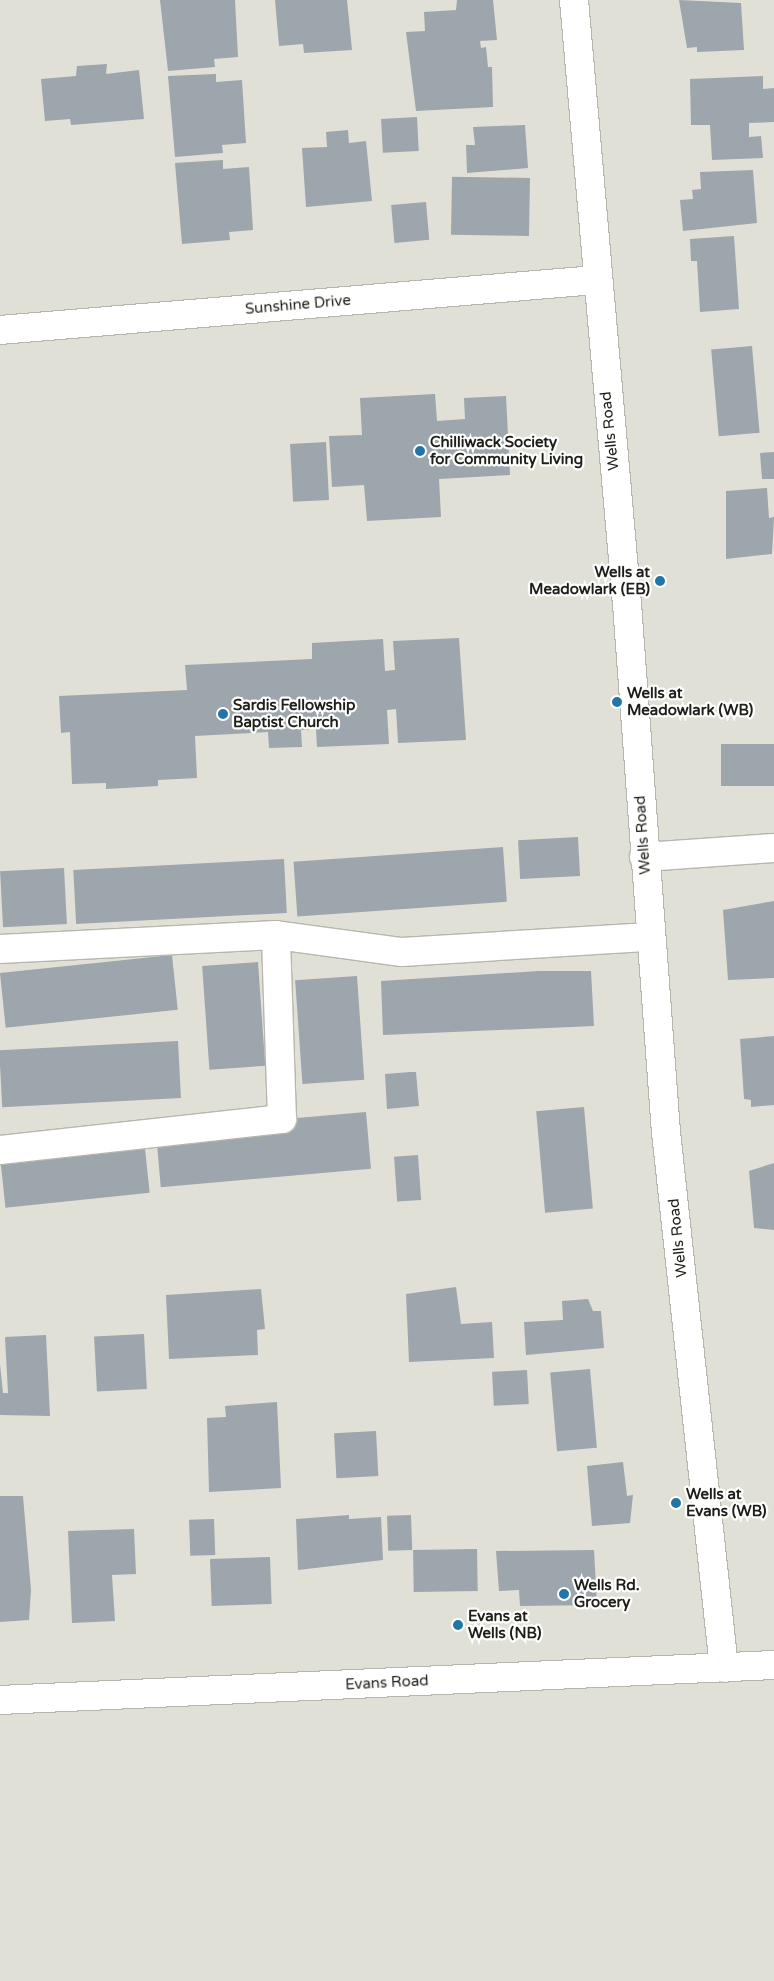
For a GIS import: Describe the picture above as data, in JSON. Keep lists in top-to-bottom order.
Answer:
{
  "streets": {
    "street": ["Sunshine Drive", "Wells Road", "Evans Road"]
  },
  "crossings": [
    ["Sunshine Drive", "Wells Road"],
    ["Wells Road", "Evans Road"]
  ],
  "places": [
    "Chilliwack Society for Community Living",
    "Wells at Meadowlark (EB)",
    "Wells at Meadowlark (WB)",
    "Sardis Fellowship Baptist Church",
    "Wells at Evans (WB)",
    "Wells Rd. Grocery",
    "Evans at Wells (NB)"
  ]
}
